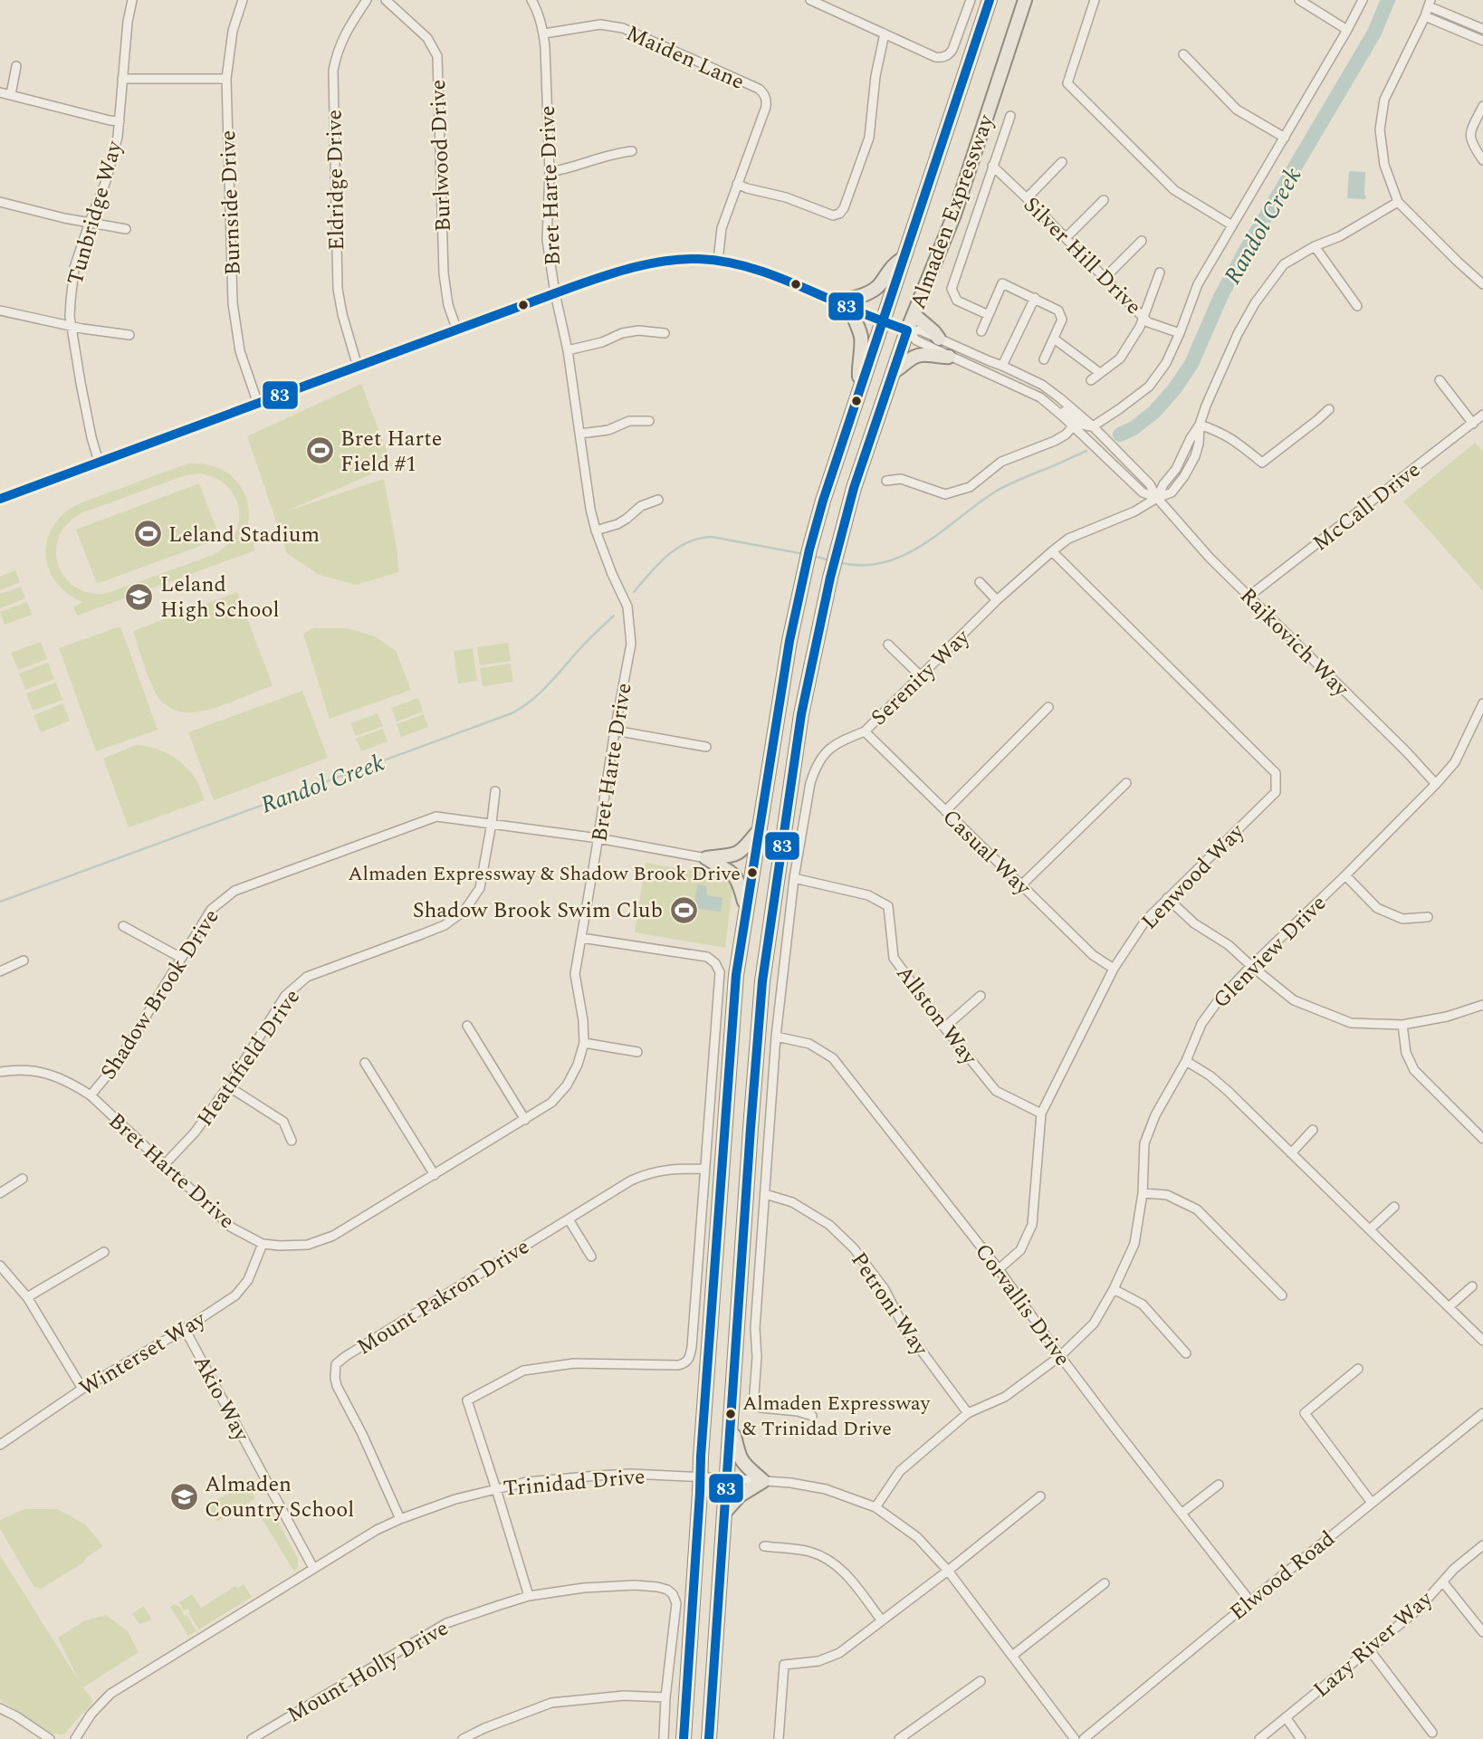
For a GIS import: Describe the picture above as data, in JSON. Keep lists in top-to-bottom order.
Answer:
{
  "streets": {
    "main road": ["Almaden Expressway"],
    "street": [
      "Maiden Lane",
      "Burlwood Drive",
      "Eldridge Drive",
      "Bret Harte Drive",
      "Burnside Drive",
      "Tunbridge Way",
      "Silver Hill Drive",
      "McCall Drive",
      "Rajkovich Way",
      "Serenity Way",
      "Casual Way",
      "Lenwood Way",
      "Glenview Drive",
      "Shadow Brook Drive",
      "Allston Way",
      "Heathfield Drive",
      "Mount Pakron Drive",
      "Petroni Way",
      "Corvallis Drive",
      "Winterset Way",
      "Akio Way",
      "Trinidad Drive",
      "Elwood Road",
      "Lazy River Way",
      "Mount Holly Drive"
    ]
  },
  "crossings": [
    ["Maiden Lane", "Bret Harte Drive"],
    ["Bret Harte Drive", "Shadow Brook Drive"],
    ["Bret Harte Drive", "Heathfield Drive"],
    ["Bret Harte Drive", "Winterset Way"],
    ["Almaden Expressway", "Rajkovich Way"],
    ["Almaden Expressway", "Trinidad Drive"],
    ["McCall Drive", "Rajkovich Way"],
    ["Rajkovich Way", "Serenity Way"],
    ["Rajkovich Way", "Glenview Drive"],
    ["Serenity Way", "Casual Way"],
    ["Serenity Way", "Lenwood Way"],
    ["Serenity Way", "Allston Way"],
    ["Casual Way", "Lenwood Way"],
    ["Lenwood Way", "Allston Way"],
    ["Lenwood Way", "Corvallis Drive"],
    ["Glenview Drive", "Petroni Way"],
    ["Glenview Drive", "Corvallis Drive"],
    ["Glenview Drive", "Trinidad Drive"],
    ["Shadow Brook Drive", "Heathfield Drive"],
    ["Mount Pakron Drive", "Trinidad Drive"],
    ["Corvallis Drive", "Elwood Road"],
    ["Winterset Way", "Akio Way"],
    ["Akio Way", "Trinidad Drive"]
  ],
  "water": ["Randol Creek"],
  "places": {
    "sports": ["Bret Harte Field #1", "Leland Stadium", "Shadow Brook Swim Club"],
    "school or university": ["Leland High School", "Almaden Country School"],
    "other": ["Almaden Expressway & Shadow Brook Drive", "Almaden Expressway & Trinidad Drive"]
  },
  "lines": ["transit line 83"]
}
